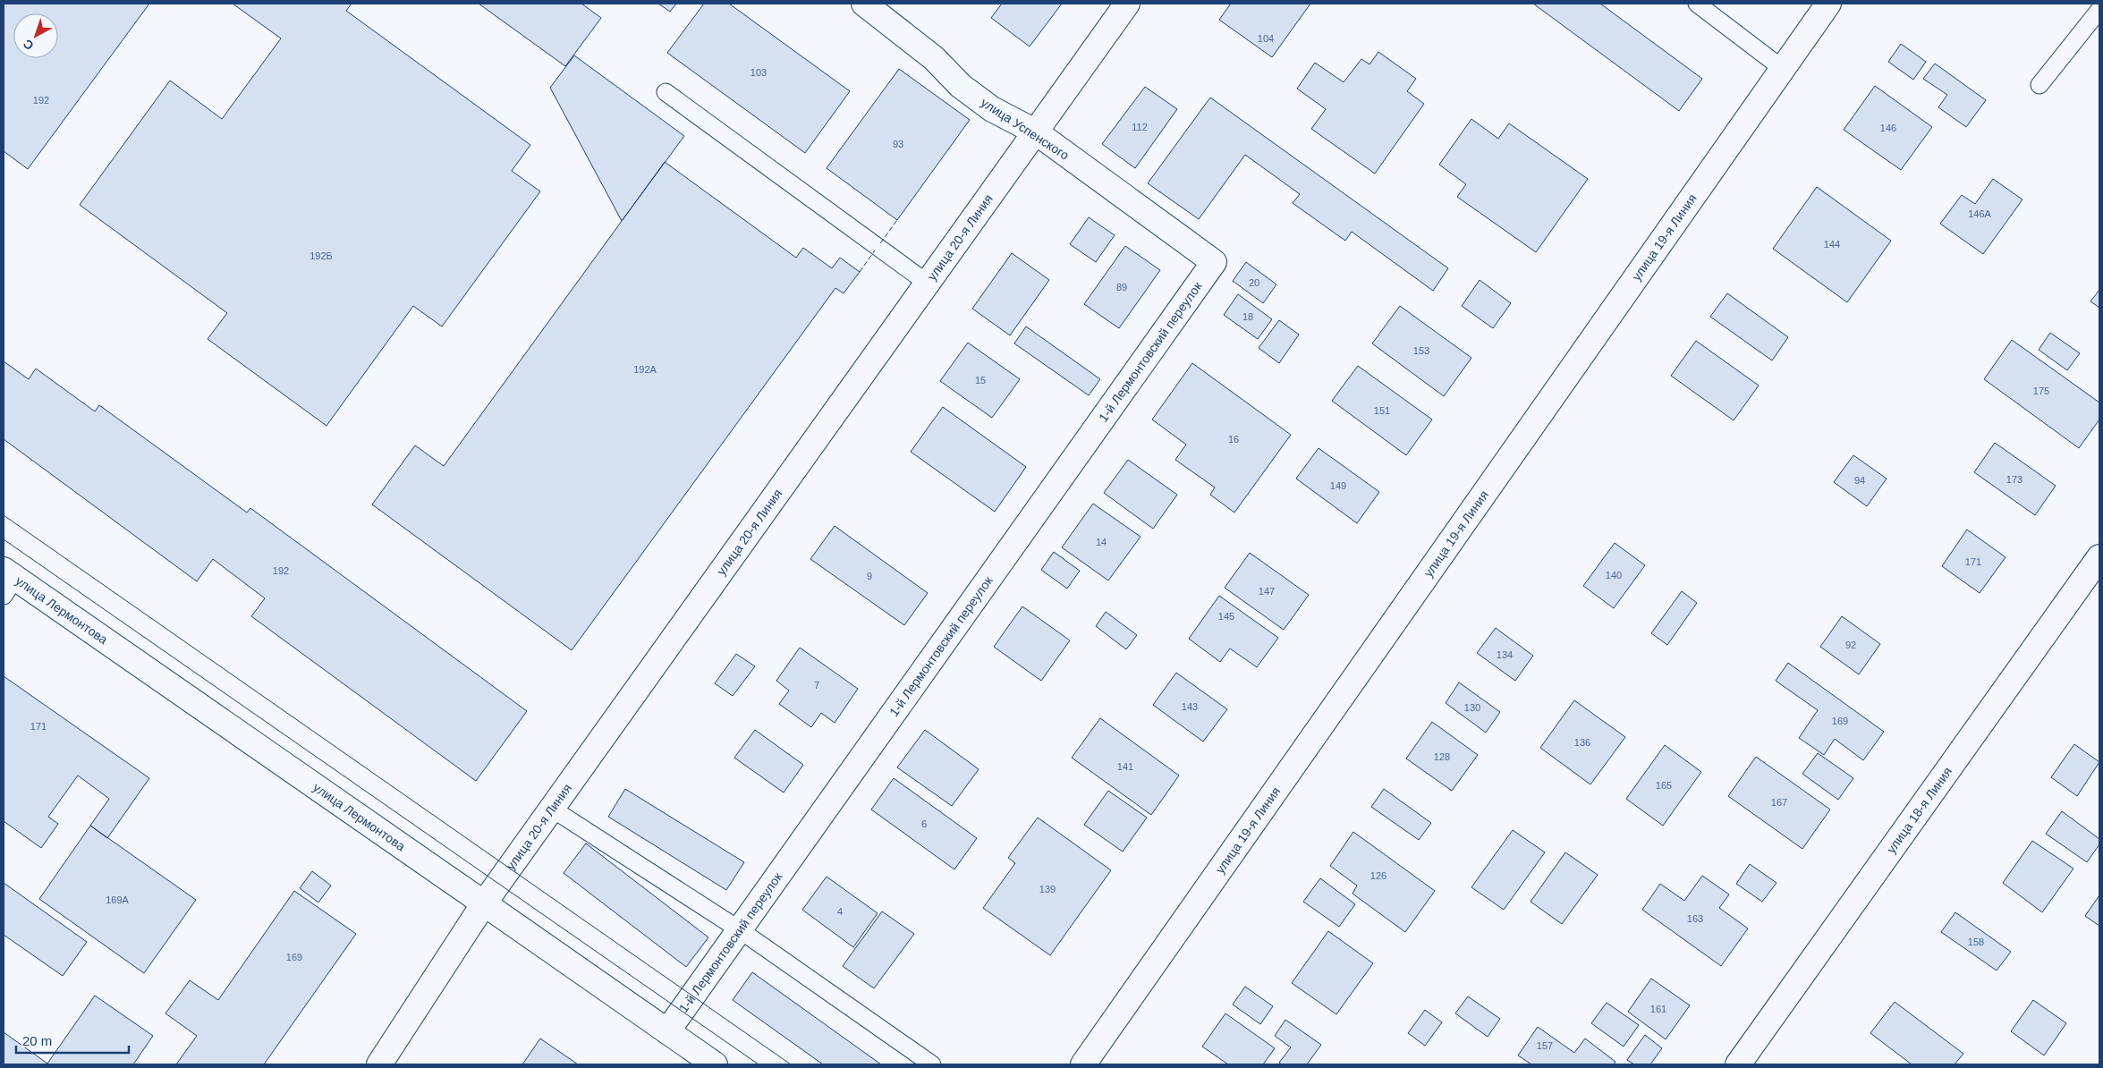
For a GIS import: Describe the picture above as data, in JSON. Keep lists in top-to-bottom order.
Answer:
{
  "streets": {
    "street": [
      "улица Успенского",
      "улица 20-я Линия",
      "улица 19-я Линия",
      "1-й Лермонтовский переулок",
      "улица Лермонтова",
      "улица 18-я Линия"
    ]
  },
  "crossings": [
    ["улица Успенского", "улица 20-я Линия"],
    ["улица Успенского", "1-й Лермонтовский переулок"],
    ["улица 20-я Линия", "улица Лермонтова"],
    ["1-й Лермонтовский переулок", "улица Лермонтова"]
  ],
  "house_numbers": [
    "104",
    "103",
    "192",
    "112",
    "146",
    "93",
    "146А",
    "144",
    "192Б",
    "20",
    "89",
    "18",
    "153",
    "192А",
    "15",
    "175",
    "151",
    "16",
    "173",
    "94",
    "149",
    "14",
    "171",
    "192",
    "140",
    "9",
    "147",
    "145",
    "92",
    "134",
    "7",
    "143",
    "130",
    "169",
    "171",
    "136",
    "128",
    "141",
    "165",
    "167",
    "6",
    "126",
    "139",
    "169А",
    "4",
    "163",
    "158",
    "169",
    "161",
    "157"
  ],
  "scale_bar": "20 m",
  "north": "bottom left"
}
